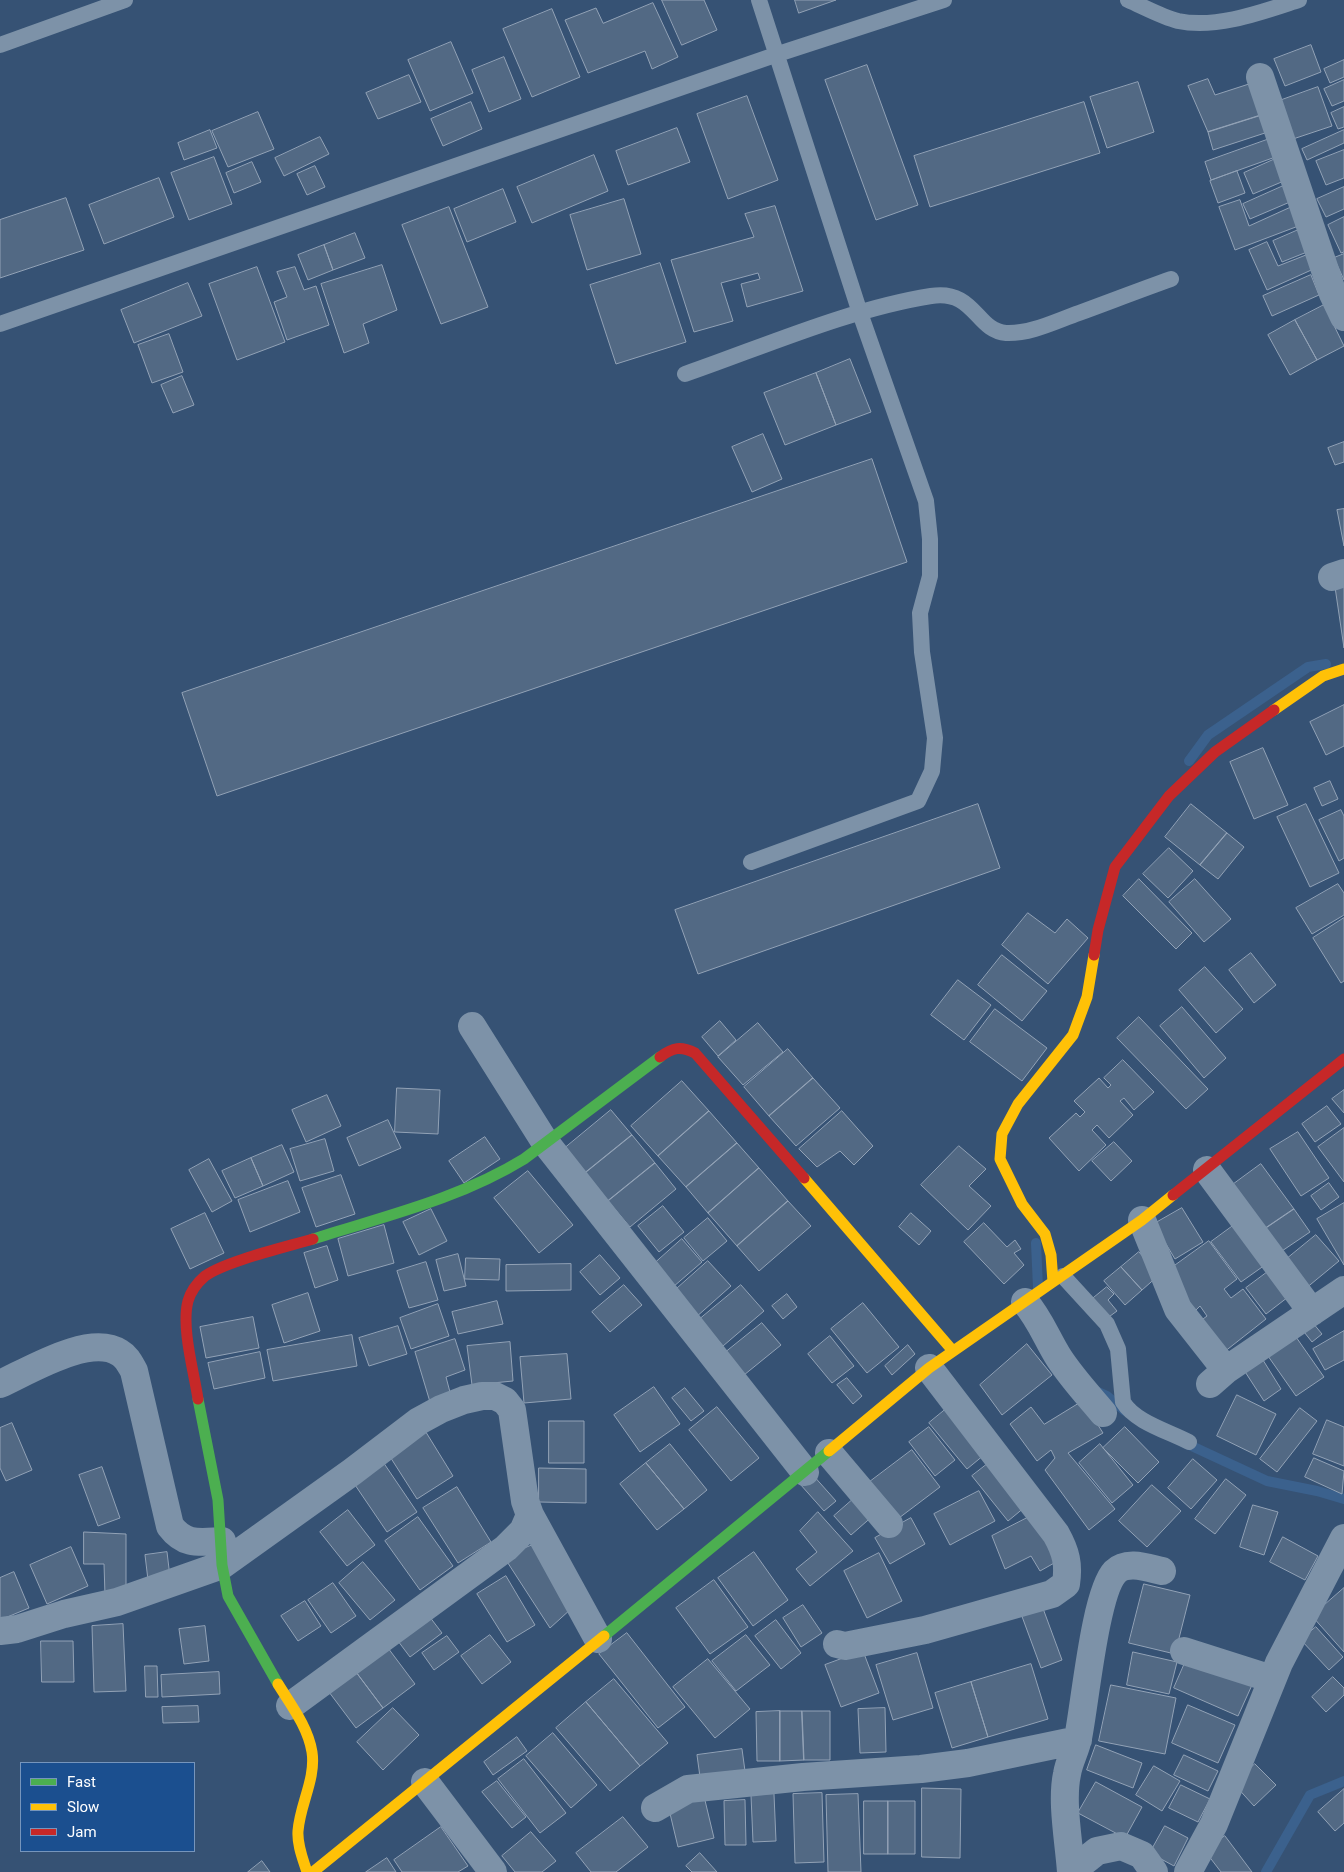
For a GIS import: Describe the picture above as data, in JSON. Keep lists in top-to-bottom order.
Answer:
{
  "legend": ["Fast", "Slow", "Jam"]
}
